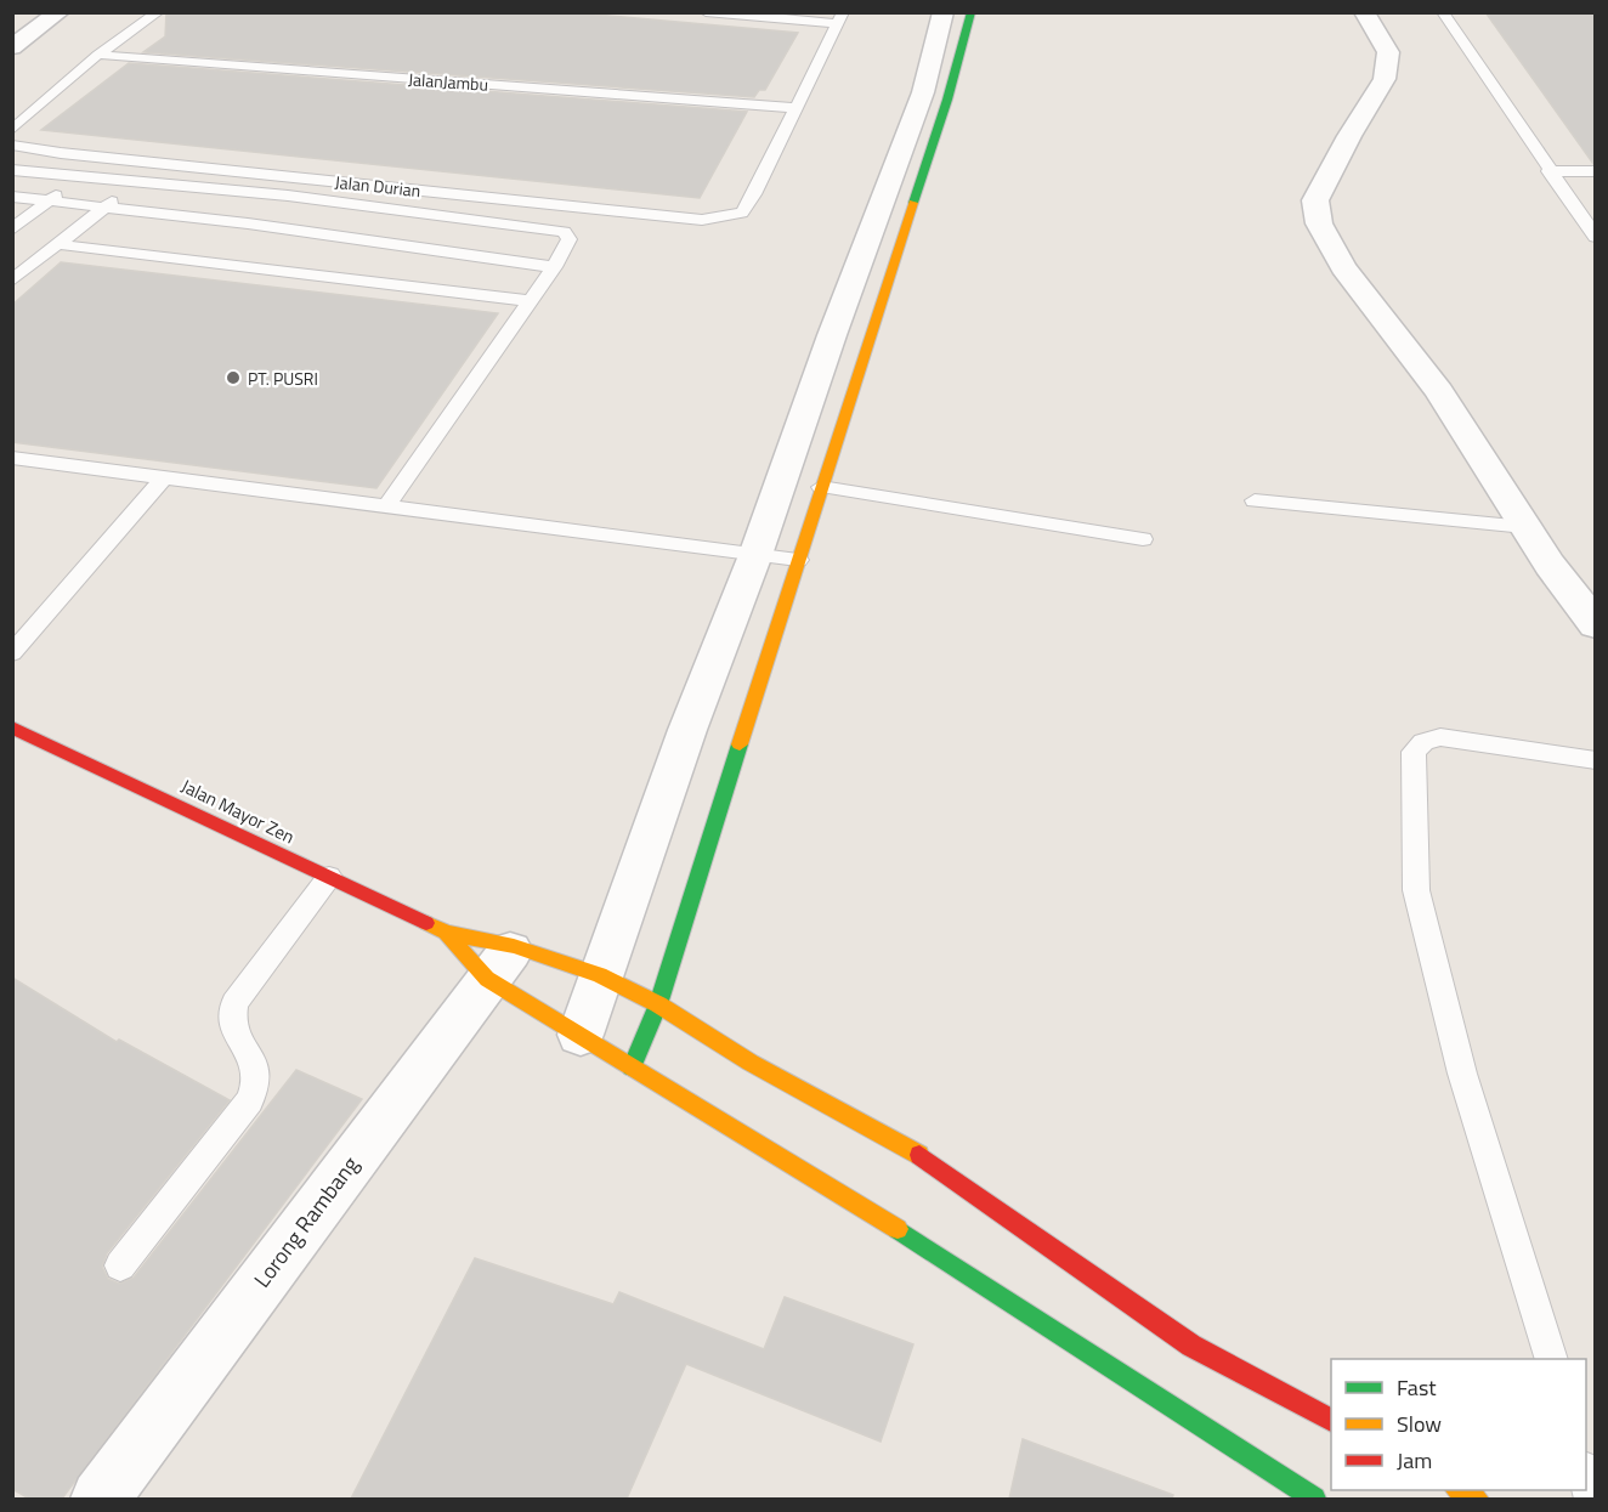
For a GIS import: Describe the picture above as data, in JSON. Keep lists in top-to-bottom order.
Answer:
{
  "streets": {
    "street": ["Jalan Mayor Zen", "Lorong Rambang"],
    "lane": ["JalanJambu", "Jalan Durian"]
  },
  "crossings": [
    ["JalanJambu", "Jalan Durian"],
    ["Jalan Mayor Zen", "Lorong Rambang"]
  ],
  "places": ["PT. PUSRI"],
  "legend": ["Fast", "Slow", "Jam"]
}
